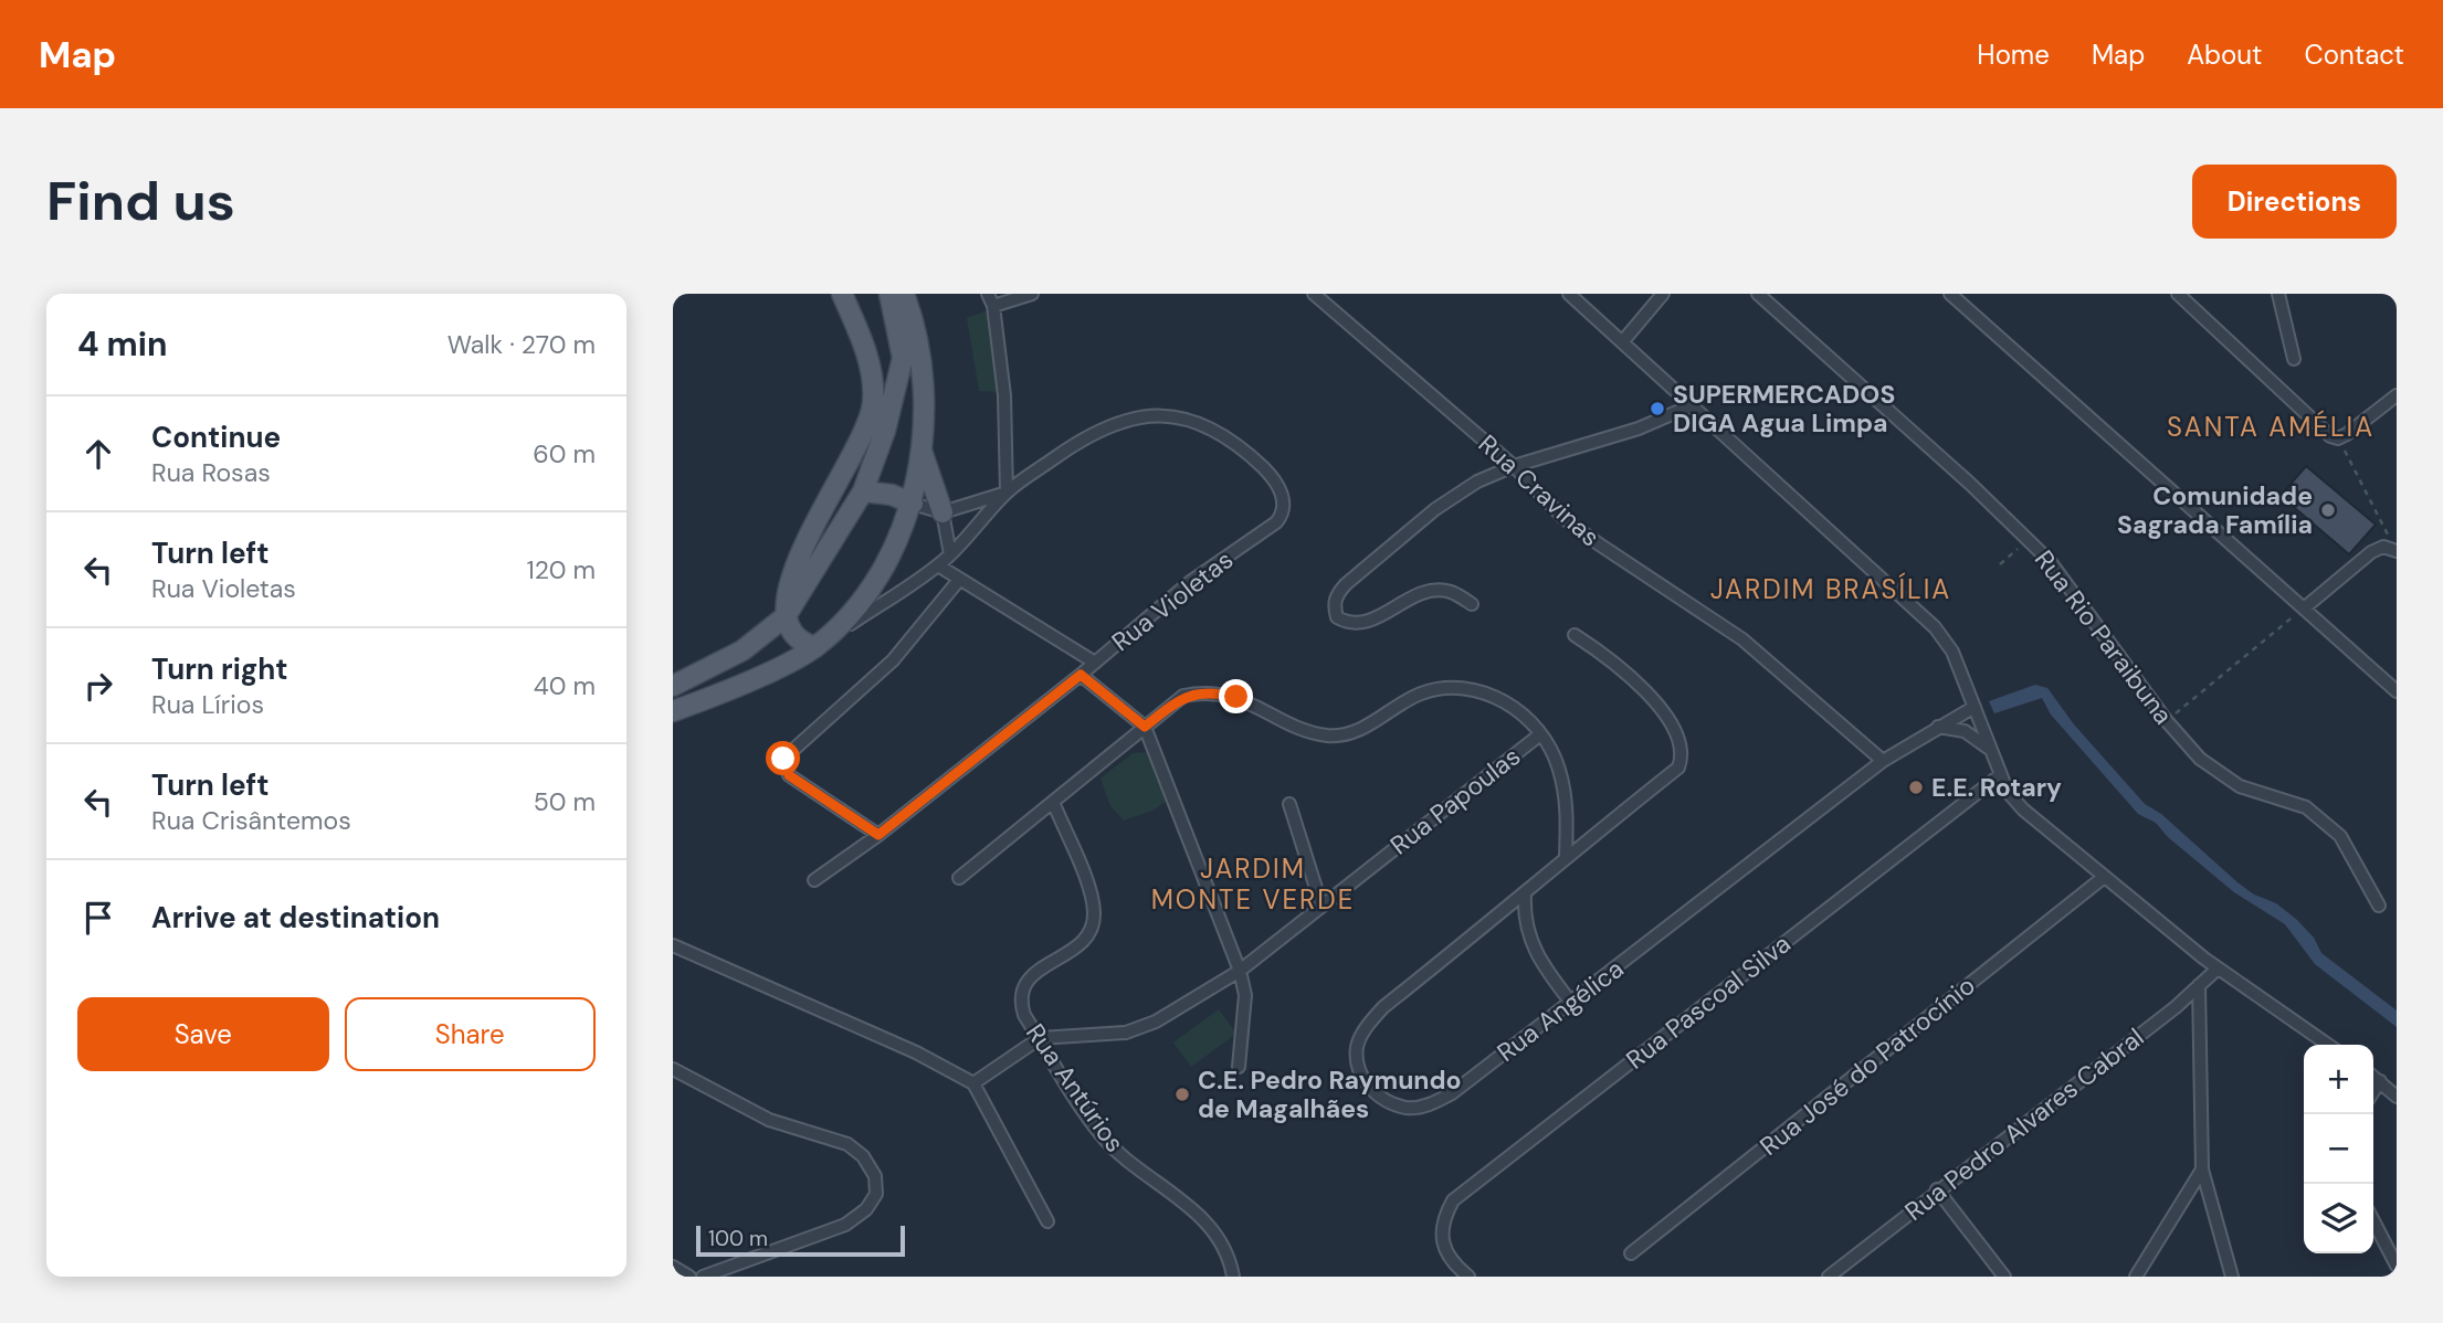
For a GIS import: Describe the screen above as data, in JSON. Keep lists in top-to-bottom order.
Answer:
{
  "streets": {
    "street": [
      "Rua Cravinas",
      "Rua Violetas",
      "Rua Rio Paraibuna",
      "Rua Papoulas",
      "Rua Pascoal Silva",
      "Rua Angélica",
      "Rua José do Patrocínio",
      "Rua Antúrios",
      "Rua Pedro Alvares Cabral"
    ]
  },
  "crossings": [
    ["Rua Cravinas", "Rua Angélica"],
    ["Rua Papoulas", "Rua Antúrios"]
  ],
  "districts": ["SANTA AMÉLIA", "JARDIM BRASÍLIA", "JARDIM MONTE VERDE"],
  "places": [
    "SUPERMERCADOS DIGA Agua Limpa",
    "Comunidade Sagrada Família",
    "E.E. Rotary",
    "C.E. Pedro Raymundo de Magalhães"
  ],
  "scale_bar": "100 m",
  "page": {
    "header": "Map",
    "nav": [
      "Home",
      "Map",
      "About",
      "Contact"
    ],
    "buttons": [
      "Directions",
      ["Save", "Share"]
    ],
    "title": "Find us",
    "heading": ["4 min", "Walk · 270 m"],
    "list": [
      ["Continue", "Rua Rosas", "60 m"],
      ["Turn left", "Rua Violetas", "120 m"],
      ["Turn right", "Rua Lírios", "40 m"],
      ["Turn left", "Rua Crisântemos", "50 m"],
      "Arrive at destination"
    ],
    "map_buttons": ["+", "−"],
    "scale": "100 m"
  }
}
